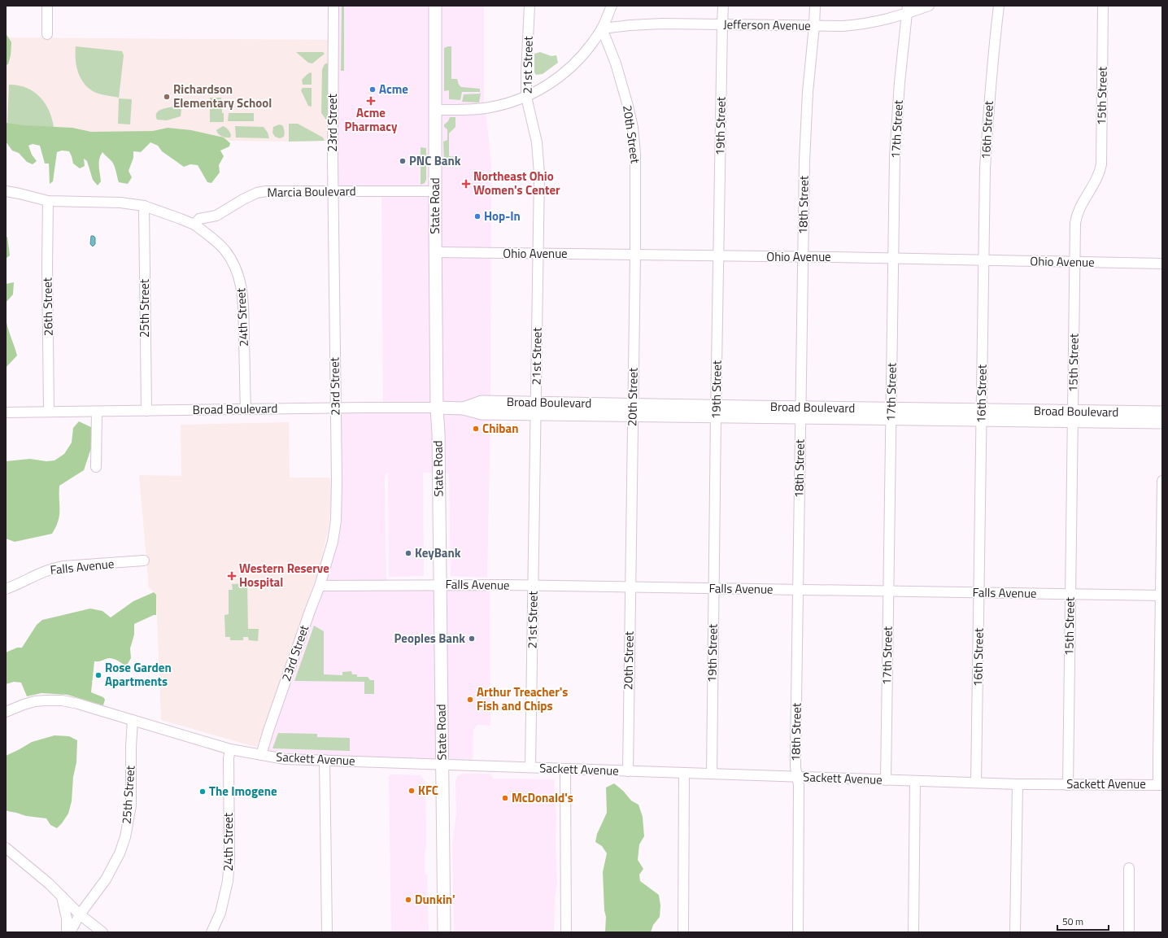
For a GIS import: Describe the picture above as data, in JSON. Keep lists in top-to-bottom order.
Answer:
{
  "streets": {
    "main road": ["State Road", "Broad Boulevard"],
    "street": [
      "Jefferson Avenue",
      "21st Street",
      "15th Street",
      "23rd Street",
      "19th Street",
      "17th Street",
      "16th Street",
      "20th Street",
      "Marcia Boulevard",
      "18th Street",
      "Ohio Avenue",
      "26th Street",
      "25th Street",
      "24th Street",
      "Falls Avenue",
      "Sackett Avenue"
    ]
  },
  "crossings": [
    ["Jefferson Avenue", "19th Street"],
    ["Jefferson Avenue", "17th Street"],
    ["Jefferson Avenue", "20th Street"],
    ["Jefferson Avenue", "18th Street"],
    ["21st Street", "Ohio Avenue"],
    ["21st Street", "Broad Boulevard"],
    ["21st Street", "Falls Avenue"],
    ["21st Street", "Sackett Avenue"],
    ["15th Street", "Ohio Avenue"],
    ["15th Street", "Broad Boulevard"],
    ["15th Street", "Falls Avenue"],
    ["15th Street", "Sackett Avenue"],
    ["23rd Street", "Marcia Boulevard"],
    ["23rd Street", "Broad Boulevard"],
    ["23rd Street", "Falls Avenue"],
    ["23rd Street", "Sackett Avenue"],
    ["19th Street", "Ohio Avenue"],
    ["19th Street", "Broad Boulevard"],
    ["19th Street", "Falls Avenue"],
    ["19th Street", "Sackett Avenue"],
    ["17th Street", "Ohio Avenue"],
    ["17th Street", "Broad Boulevard"],
    ["17th Street", "Falls Avenue"],
    ["17th Street", "Sackett Avenue"],
    ["16th Street", "Ohio Avenue"],
    ["16th Street", "Broad Boulevard"],
    ["16th Street", "Falls Avenue"],
    ["16th Street", "Sackett Avenue"],
    ["20th Street", "Ohio Avenue"],
    ["20th Street", "Broad Boulevard"],
    ["20th Street", "Falls Avenue"],
    ["20th Street", "Sackett Avenue"],
    ["Marcia Boulevard", "State Road"],
    ["Marcia Boulevard", "24th Street"],
    ["18th Street", "Ohio Avenue"],
    ["18th Street", "Broad Boulevard"],
    ["18th Street", "Falls Avenue"],
    ["18th Street", "Sackett Avenue"],
    ["State Road", "Ohio Avenue"],
    ["State Road", "Broad Boulevard"],
    ["State Road", "Falls Avenue"],
    ["State Road", "Sackett Avenue"],
    ["26th Street", "Broad Boulevard"],
    ["25th Street", "Broad Boulevard"],
    ["25th Street", "Sackett Avenue"],
    ["24th Street", "Broad Boulevard"],
    ["24th Street", "Sackett Avenue"]
  ],
  "places": {
    "other": [
      "Acme",
      "Richardson Elementary School",
      "PNC Bank",
      "Hop-In",
      "Chiban",
      "KeyBank",
      "Peoples Bank",
      "Rose Garden Apartments",
      "Arthur Treacher's Fish and Chips",
      "KFC",
      "The Imogene",
      "McDonald's",
      "Dunkin'"
    ],
    "health": ["Acme Pharmacy", "Northeast Ohio Women's Center", "Western Reserve Hospital"]
  },
  "scale_bar": "50 m"
}
